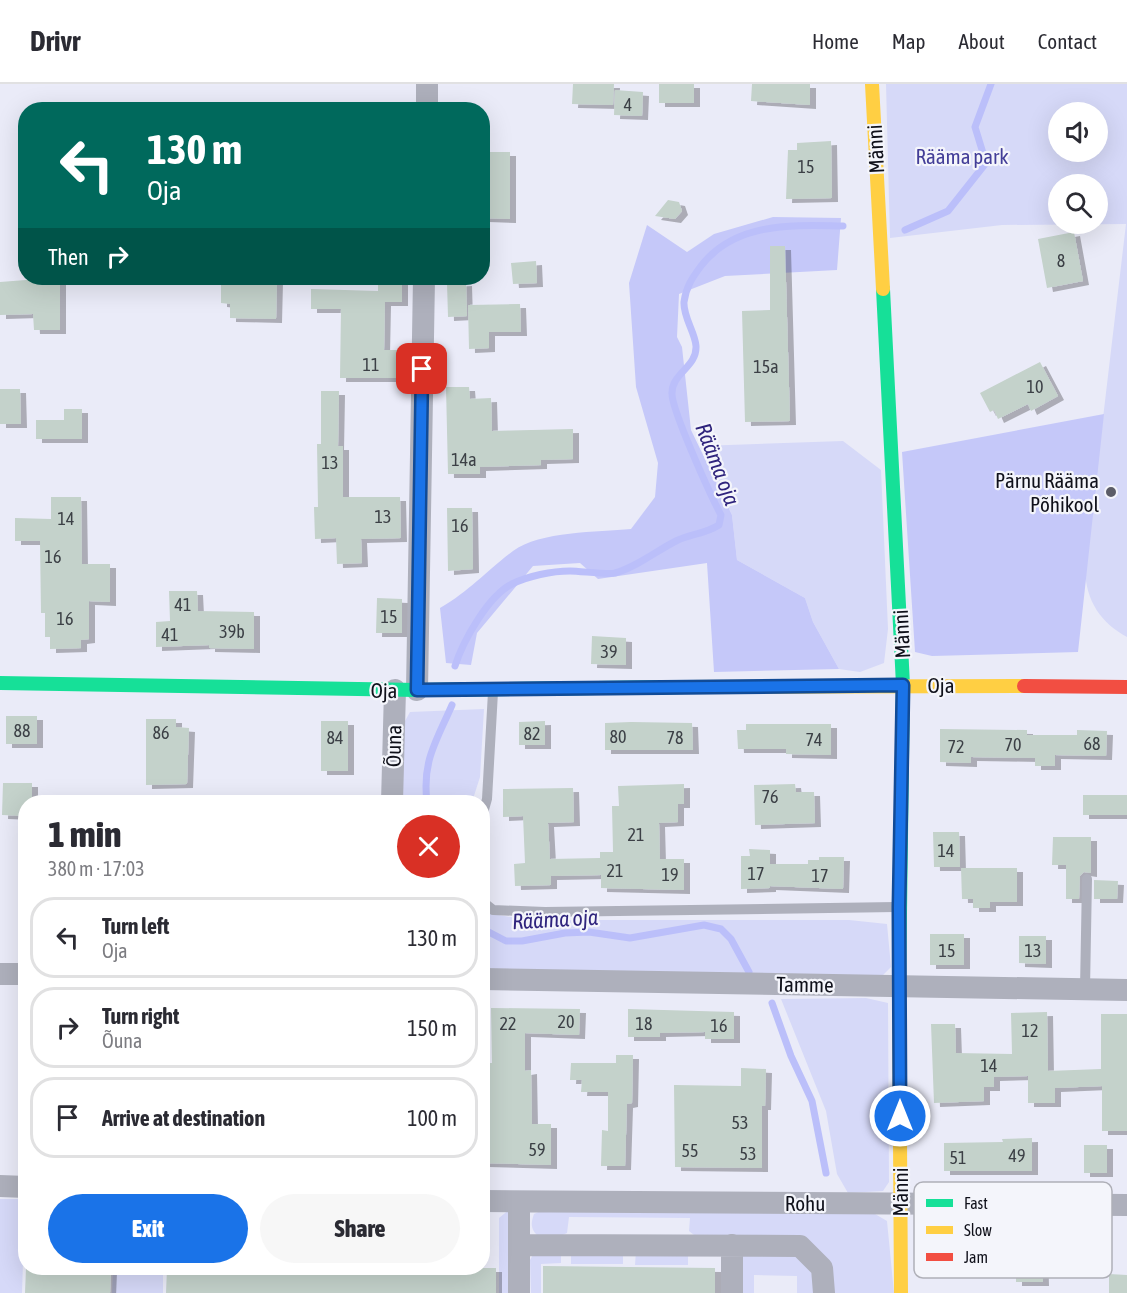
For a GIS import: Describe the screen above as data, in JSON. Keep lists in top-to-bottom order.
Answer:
{
  "streets": {
    "street": [
      "Männi",
      "Oja",
      "Õuna",
      "Tamme",
      "Rohu"
    ]
  },
  "crossings": [
    ["Männi", "Oja"],
    ["Männi", "Tamme"],
    ["Männi", "Rohu"],
    ["Oja", "Õuna"]
  ],
  "water": ["Rääma oja"],
  "parks": ["Rääma park"],
  "places": ["Pärnu Rääma Põhikool"],
  "house_numbers": [
    "4",
    "15",
    "8",
    "11",
    "15a",
    "10",
    "14a",
    "13",
    "13",
    "14",
    "16",
    "16",
    "41",
    "15",
    "16",
    "39b",
    "41",
    "39",
    "88",
    "86",
    "82",
    "80",
    "84",
    "78",
    "74",
    "68",
    "70",
    "72",
    "76",
    "21",
    "14",
    "21",
    "17",
    "19",
    "17",
    "15",
    "13",
    "20",
    "22",
    "18",
    "16",
    "12",
    "14",
    "53",
    "59",
    "55",
    "53",
    "49",
    "51"
  ],
  "legend": ["Fast", "Slow", "Jam"],
  "page": {
    "header": "Drivr",
    "nav": [
      "Home",
      "Map",
      "About",
      "Contact"
    ],
    "turn": ["130 m", "Oja"],
    "then": "Then",
    "heading": ["1 min", "380 m · 17:03"],
    "list": [
      {
        "name": "Turn left",
        "note": "Oja",
        "value": "130 m"
      },
      {
        "name": "Turn right",
        "note": "Õuna",
        "value": "150 m"
      },
      {
        "name": "Arrive at destination",
        "value": "100 m"
      }
    ],
    "buttons": ["Exit", "Share"]
  }
}
